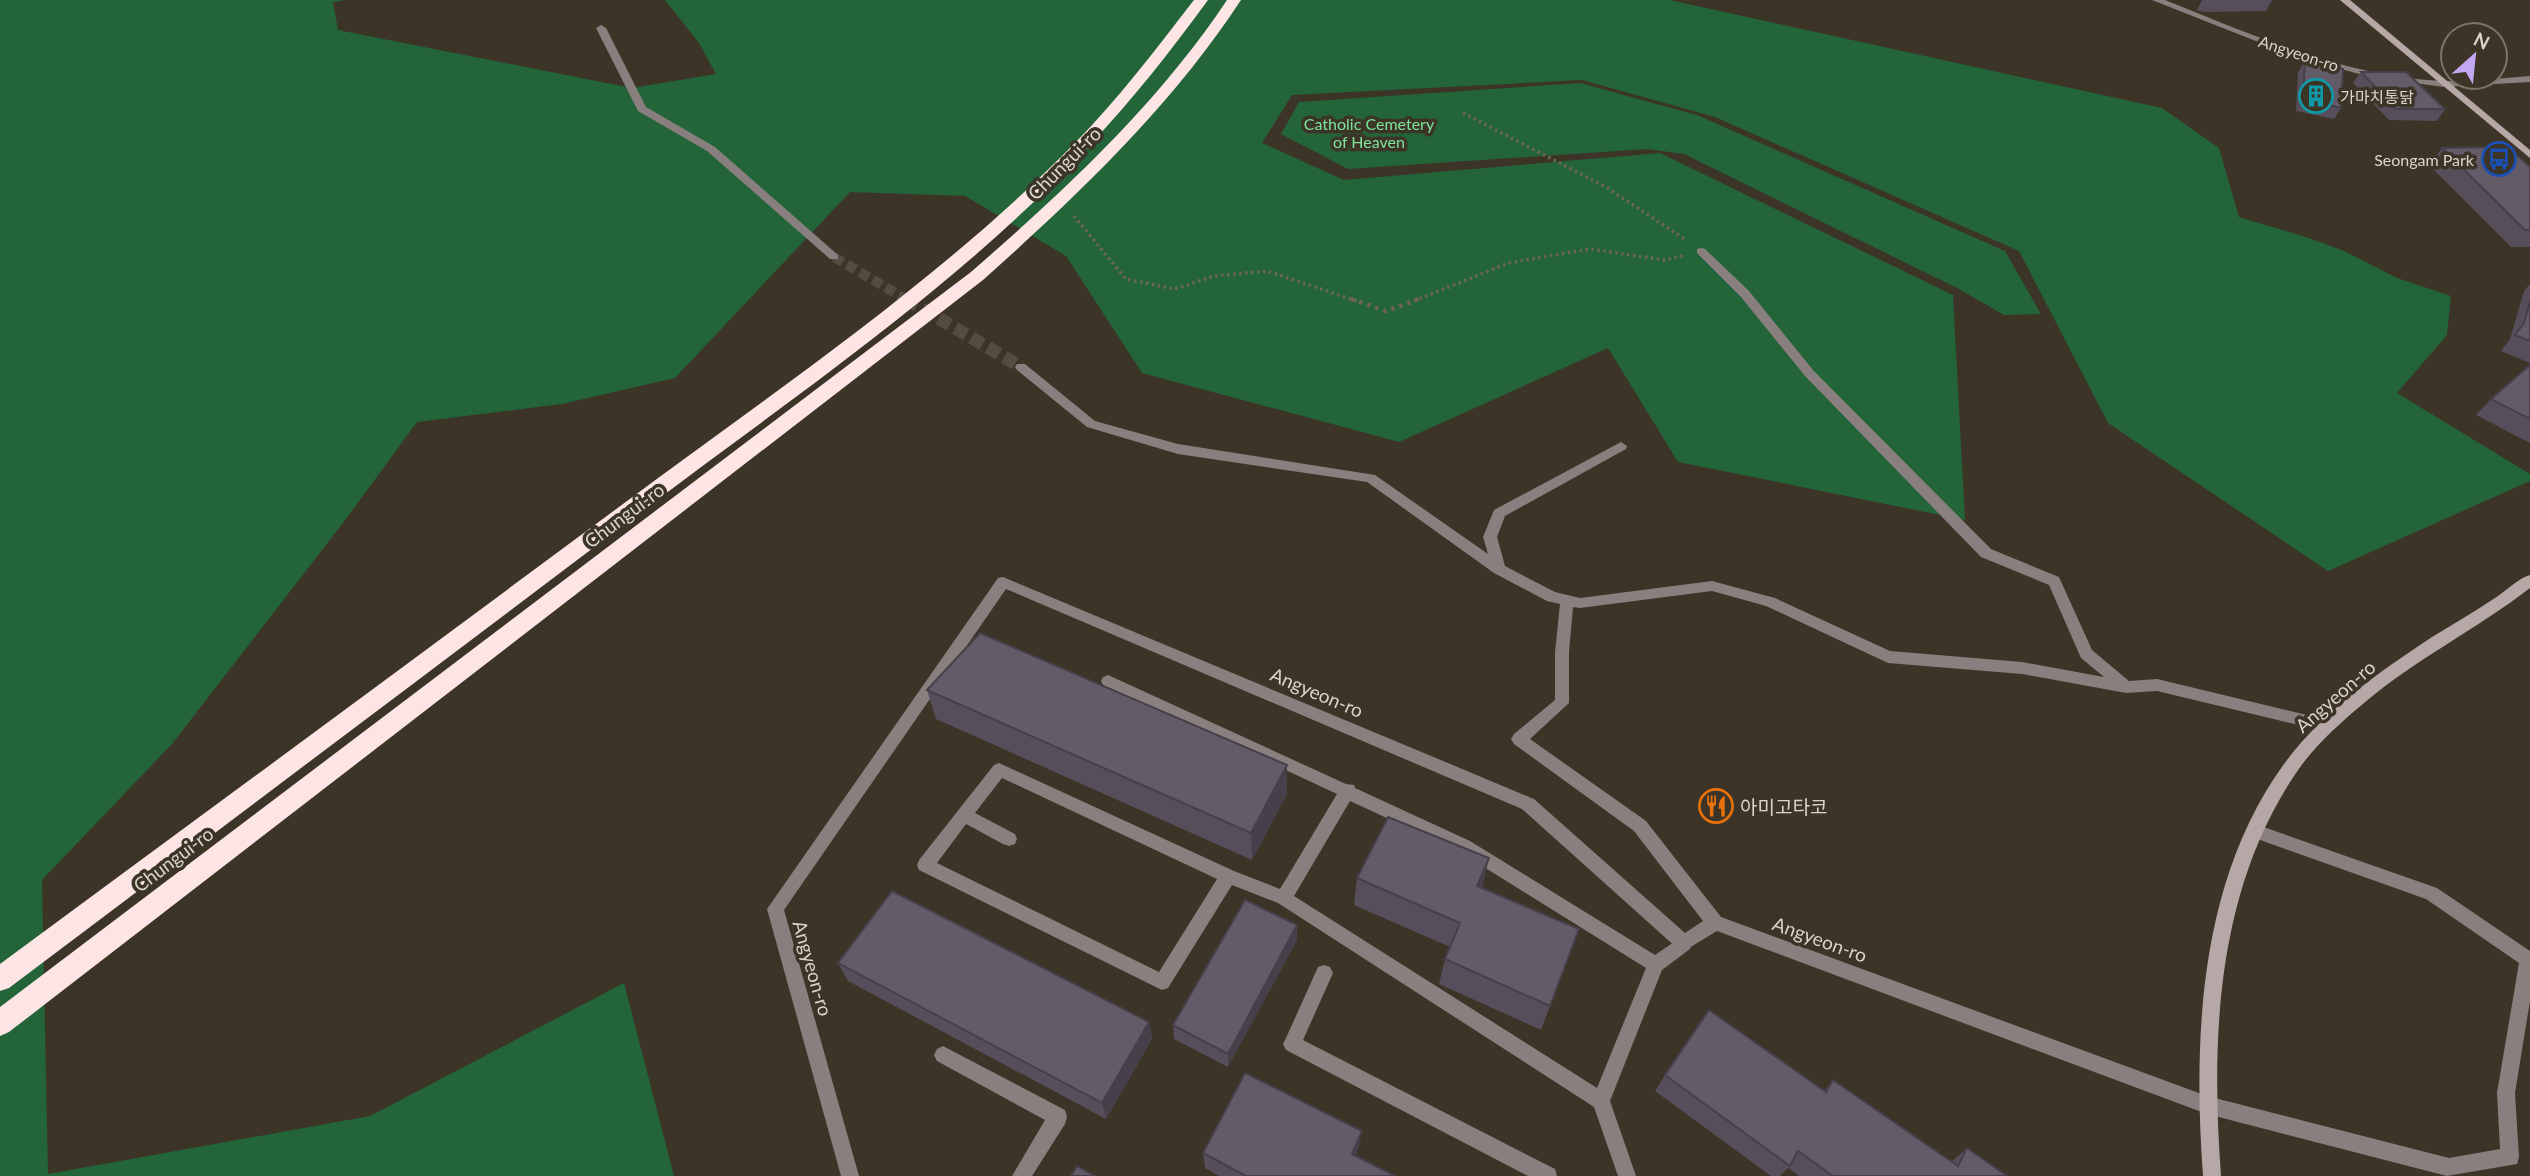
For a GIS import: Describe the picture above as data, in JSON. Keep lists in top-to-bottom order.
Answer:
{
  "streets": {
    "highway": ["Chungui-ro"],
    "main road": ["Angyeon-ro"]
  },
  "parks": ["Catholic Cemetery of Heaven"],
  "places": {
    "building": ["가마치통닭"],
    "bus stop": ["Seongam Park"],
    "restaurant": ["아미고타코"]
  },
  "north": "top right"
}
